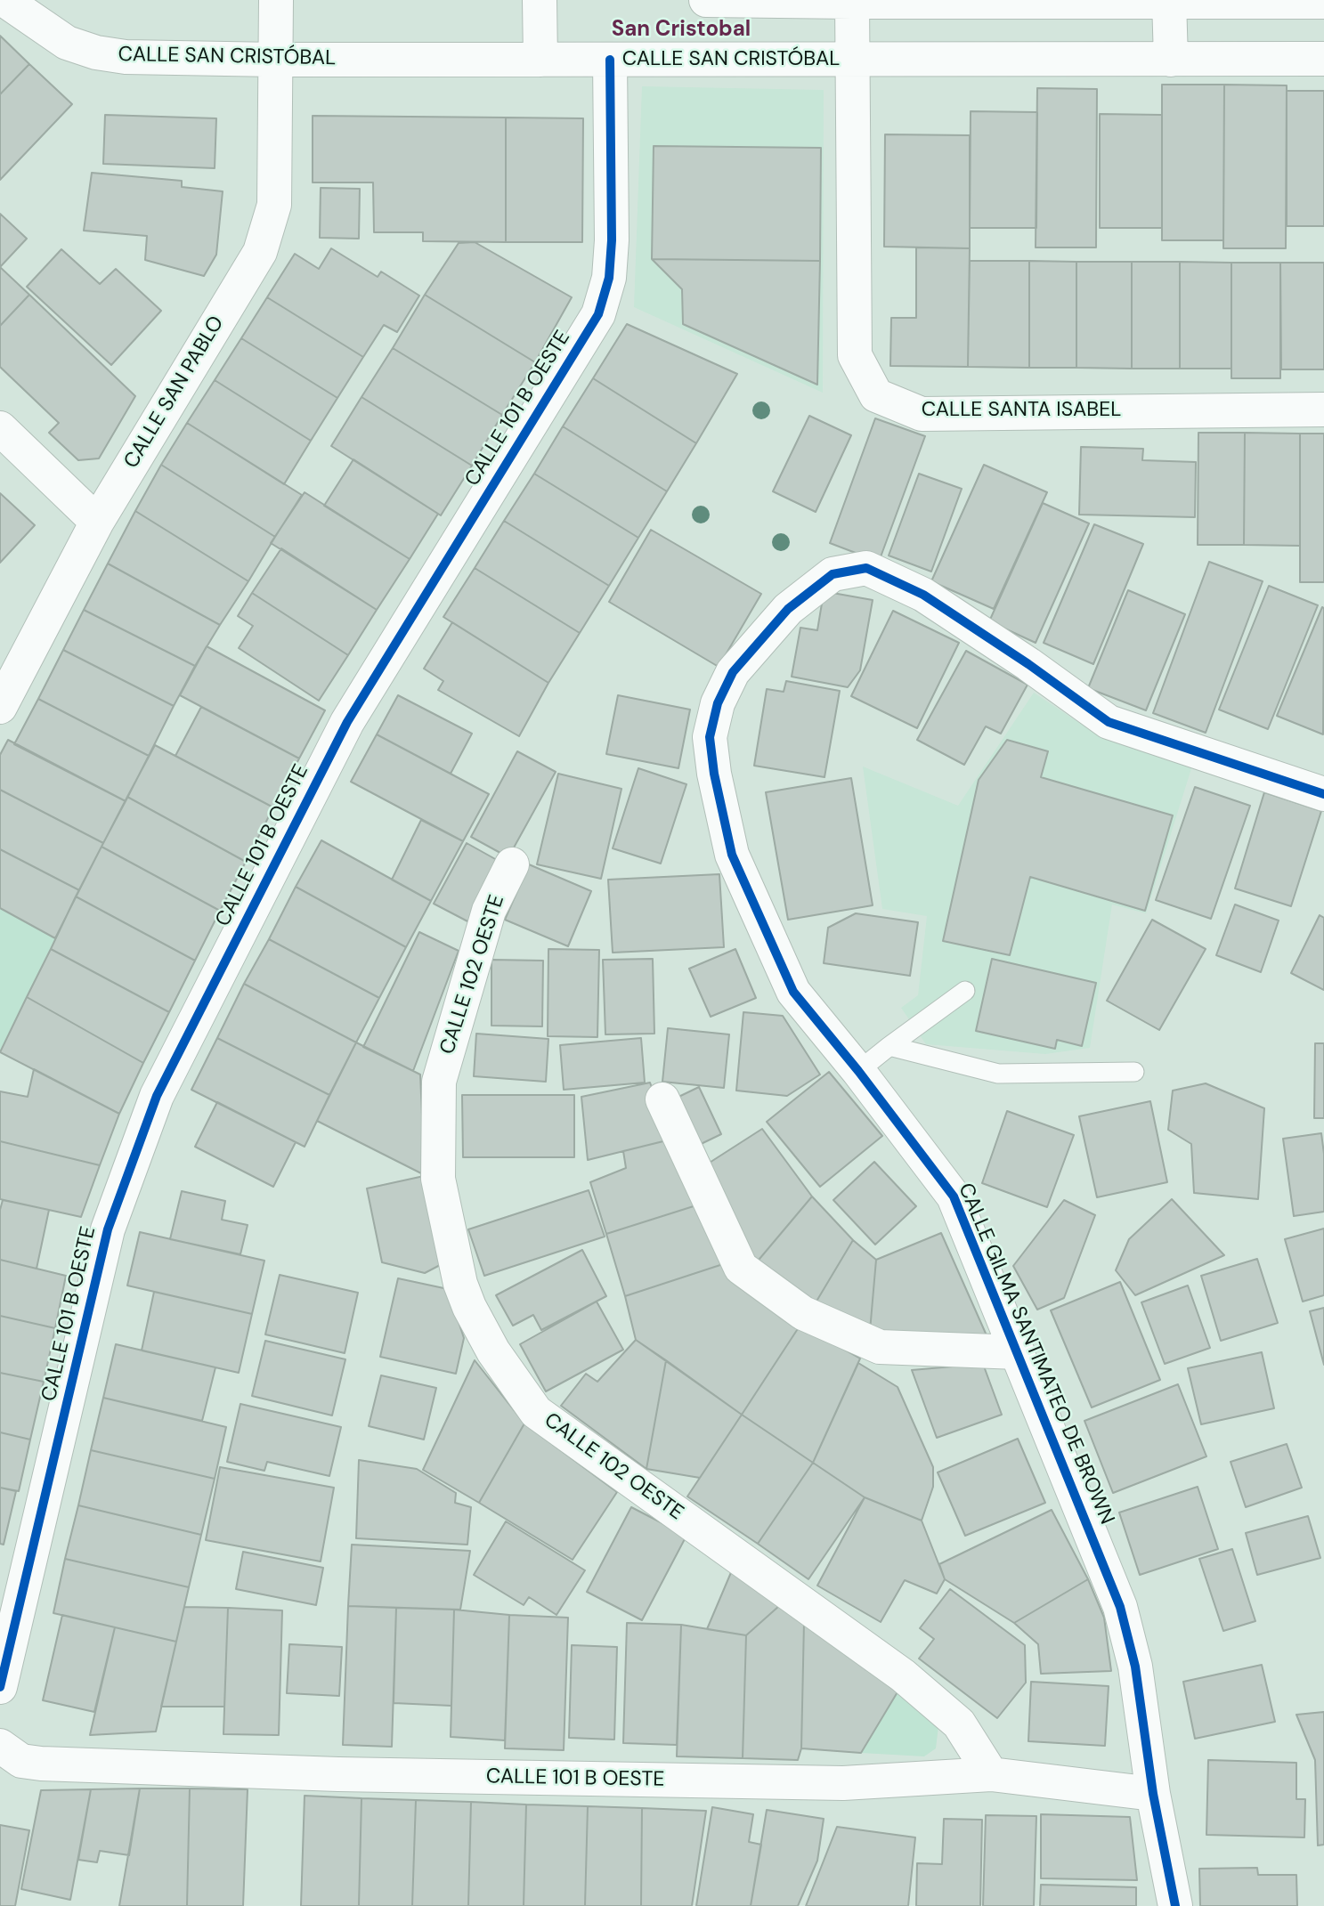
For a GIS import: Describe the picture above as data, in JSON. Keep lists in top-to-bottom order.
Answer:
{
  "streets": {
    "street": [
      "CALLE SAN CRISTÓBAL",
      "CALLE SAN PABLO",
      "CALLE 101 B OESTE",
      "CALLE SANTA ISABEL",
      "CALLE 102 OESTE",
      "CALLE GILMA SANTIMATEO DE BROWN"
    ]
  },
  "crossings": [
    ["CALLE SAN CRISTÓBAL", "CALLE SAN PABLO"],
    ["CALLE SAN CRISTÓBAL", "CALLE 101 B OESTE"],
    ["CALLE SAN CRISTÓBAL", "CALLE SANTA ISABEL"],
    ["CALLE 101 B OESTE", "CALLE 102 OESTE"],
    ["CALLE 101 B OESTE", "CALLE GILMA SANTIMATEO DE BROWN"]
  ],
  "districts": ["San Cristobal"]
}
